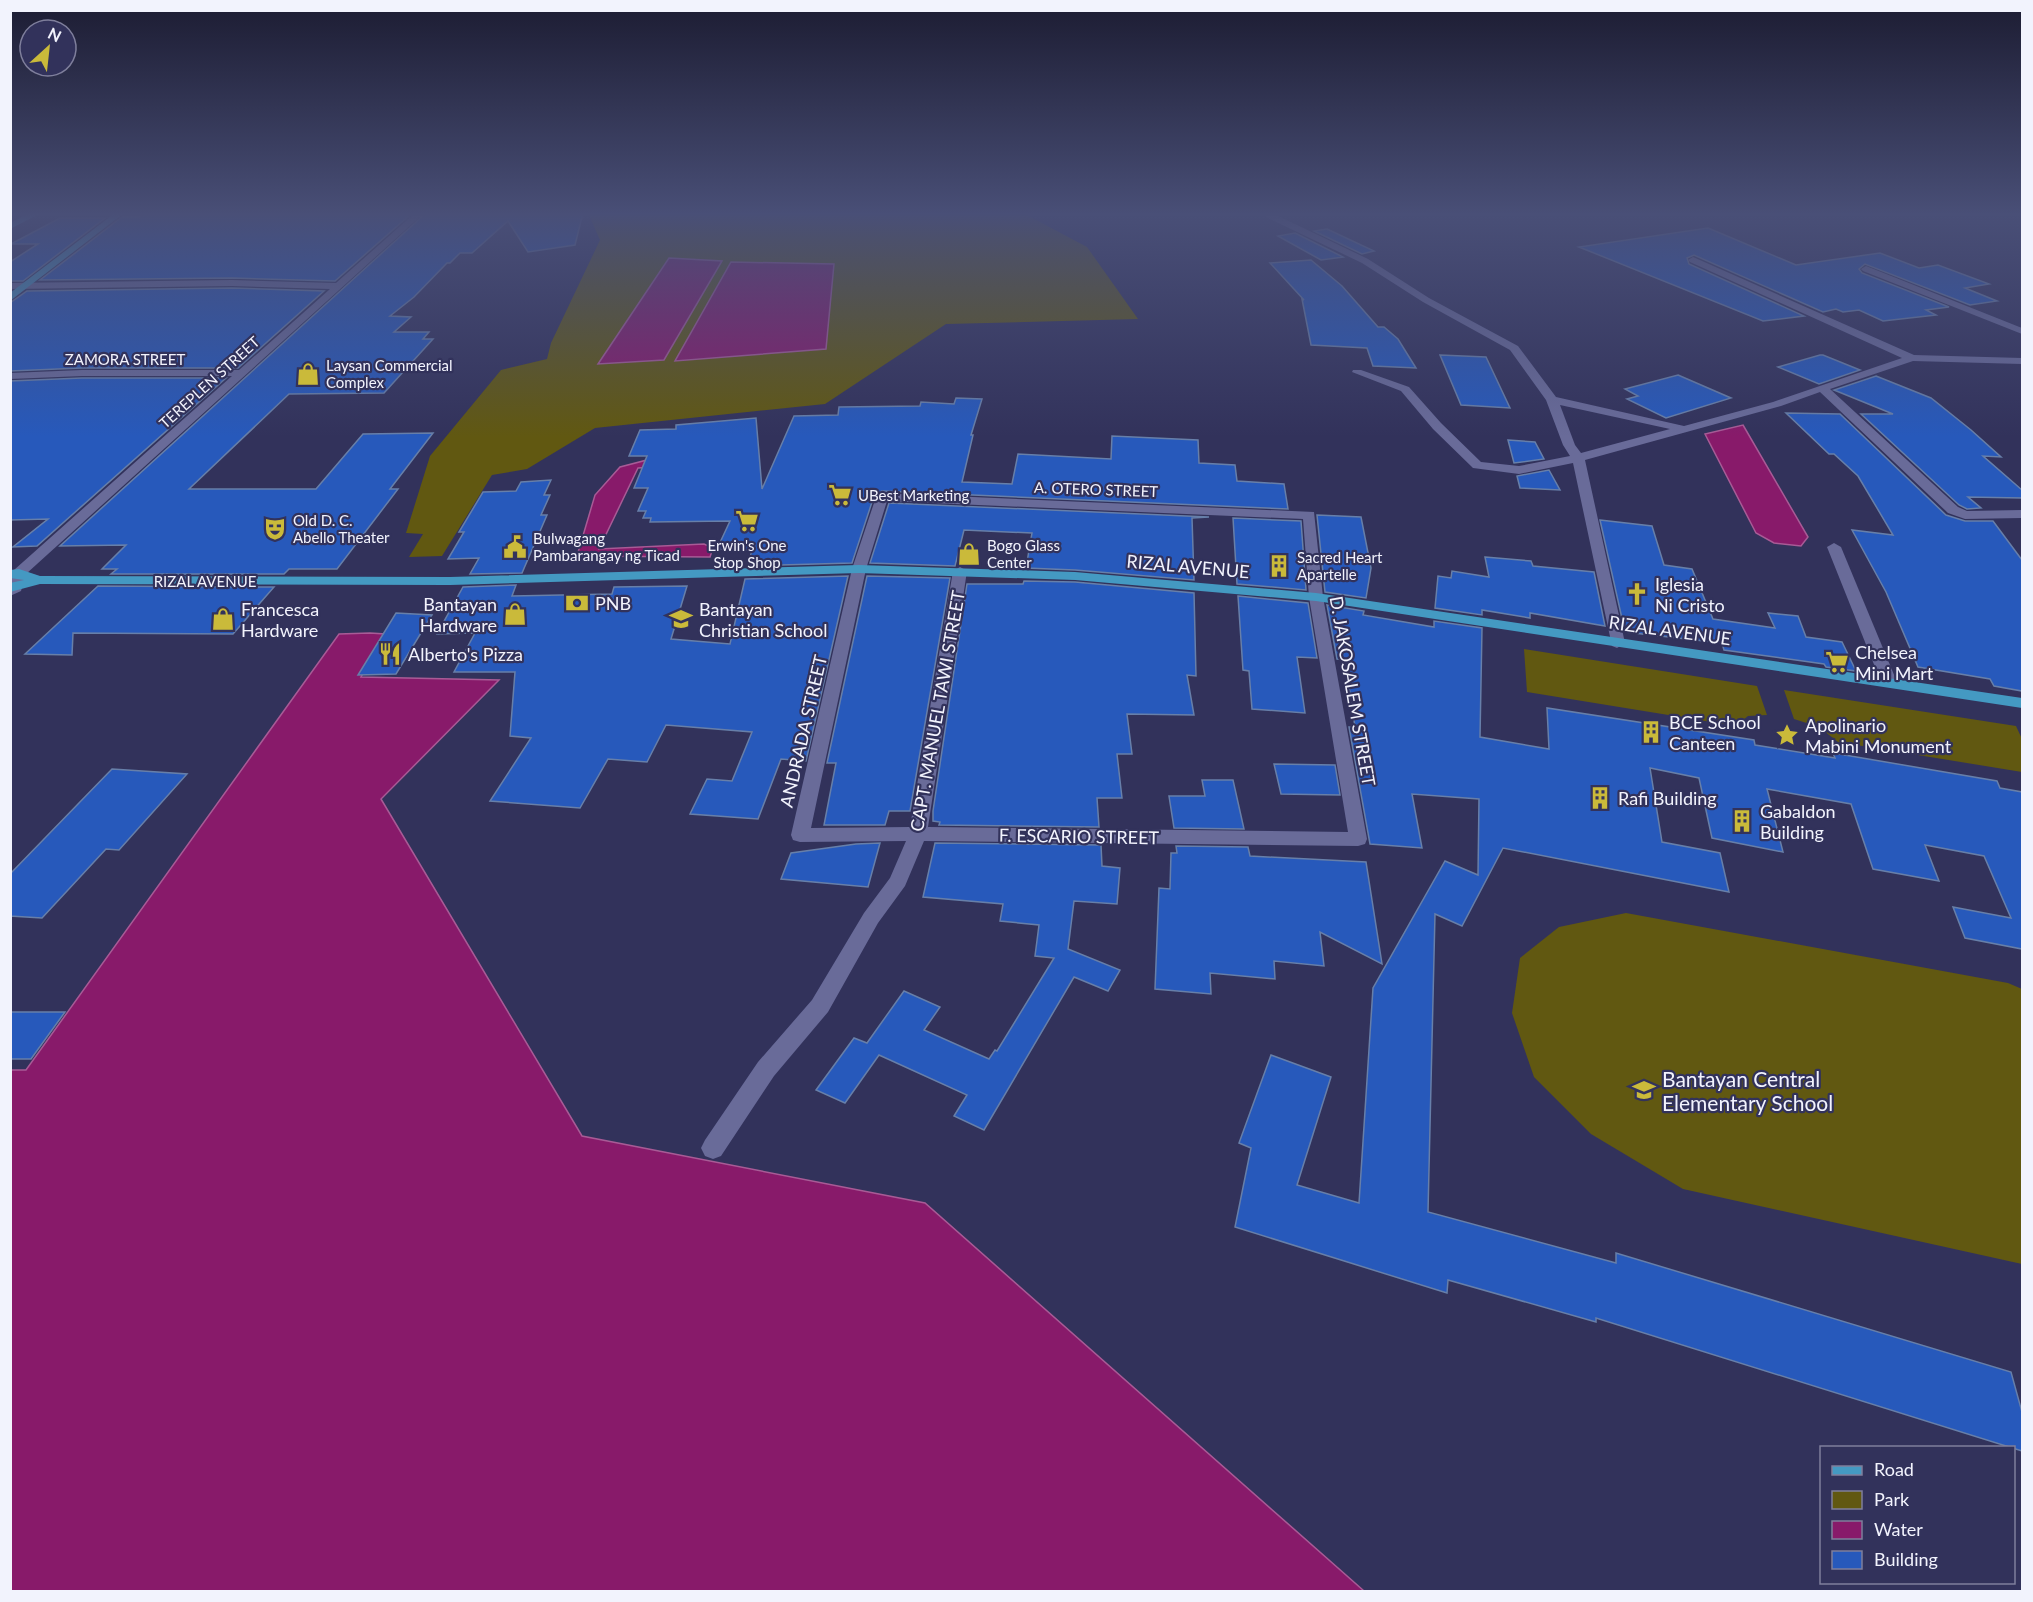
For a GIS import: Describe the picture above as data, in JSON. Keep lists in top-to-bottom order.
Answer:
{
  "streets": {
    "main road": ["RIZAL AVENUE"],
    "street": [
      "ZAMORA STREET",
      "TEREPLEN STREET",
      "A. OTERO STREET",
      "D. JAKOSALEM STREET",
      "CAPT. MANUEL TAWI STREET",
      "ANDRADA STREET",
      "F. ESCARIO STREET"
    ]
  },
  "crossings": [
    ["ZAMORA STREET", "TEREPLEN STREET"],
    ["TEREPLEN STREET", "RIZAL AVENUE"],
    ["A. OTERO STREET", "D. JAKOSALEM STREET"],
    ["A. OTERO STREET", "ANDRADA STREET"],
    ["RIZAL AVENUE", "D. JAKOSALEM STREET"],
    ["RIZAL AVENUE", "CAPT. MANUEL TAWI STREET"],
    ["RIZAL AVENUE", "ANDRADA STREET"],
    ["D. JAKOSALEM STREET", "F. ESCARIO STREET"],
    ["CAPT. MANUEL TAWI STREET", "F. ESCARIO STREET"],
    ["ANDRADA STREET", "F. ESCARIO STREET"]
  ],
  "places": {
    "shop": [
      "Laysan Commercial Complex",
      "Bogo Glass Center",
      "Bantayan Hardware",
      "Francesca Hardware"
    ],
    "supermarket": ["UBest Marketing", "Erwin's One Stop Shop", "Chelsea Mini Mart"],
    "theatre": ["Old D. C. Abello Theater"],
    "public building": ["Bulwagang Pambarangay ng Ticad"],
    "building": [
      "Sacred Heart Apartelle",
      "BCE School Canteen",
      "Rafi Building",
      "Gabaldon Building"
    ],
    "church": ["Iglesia Ni Cristo"],
    "bank": ["PNB"],
    "school or university": ["Bantayan Christian School", "Bantayan Central Elementary School"],
    "restaurant": ["Alberto's Pizza"],
    "place": ["Apolinario Mabini Monument"]
  },
  "legend": [
    "Road",
    "Park",
    "Water",
    "Building"
  ],
  "north": "top right"
}
